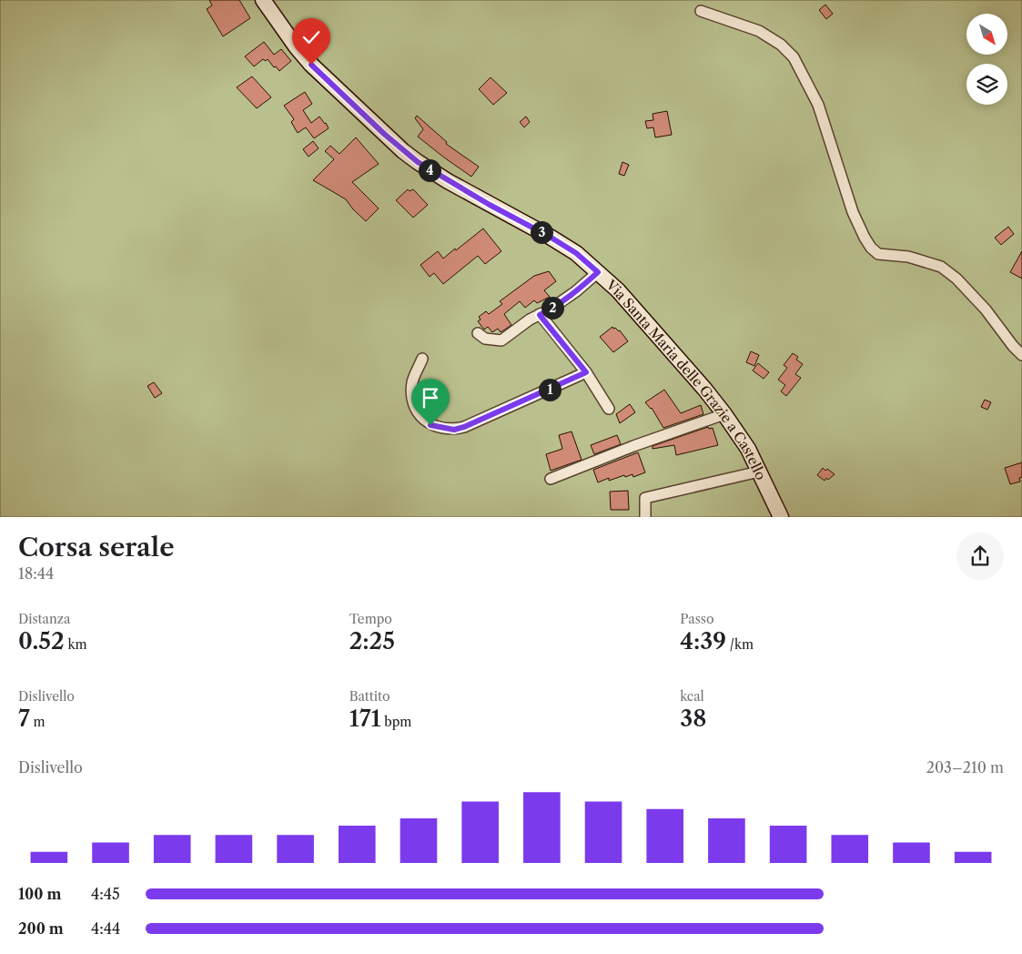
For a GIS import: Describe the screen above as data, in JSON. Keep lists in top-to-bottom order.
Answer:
{
  "streets": {
    "street": ["Via Santa Maria delle Grazie a Castello"]
  },
  "north": "bottom right",
  "page": {
    "pins": [
      "4",
      "3",
      "2",
      "1"
    ],
    "heading": ["Corsa serale", "18:44"],
    "stats": [
      ["Distanza", "0.52 km"],
      ["Tempo", "2:25"],
      ["Passo", "4:39 /km"],
      ["Dislivello", "7 m"],
      ["Battito", "171 bpm"],
      ["kcal", "38"]
    ],
    "chart": ["Dislivello", "203–210 m"],
    "list": [
      {
        "name": "100 m",
        "note": "4:45"
      },
      {
        "name": "200 m",
        "note": "4:44"
      }
    ]
  }
}
